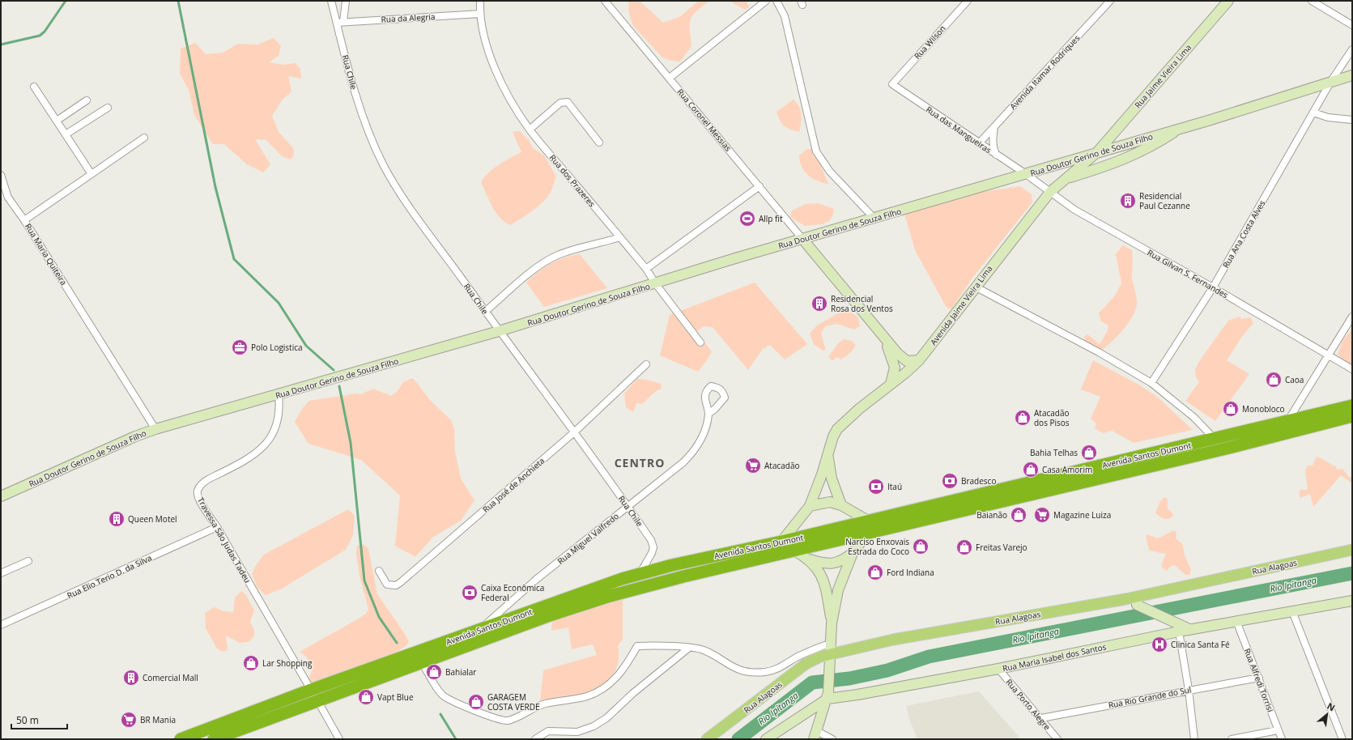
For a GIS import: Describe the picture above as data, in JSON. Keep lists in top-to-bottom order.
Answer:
{
  "streets": {
    "highway": ["Avenida Santos Dumont"],
    "main road": [
      "Rua Jaime Vieira Lima",
      "Rua Doutor Gerino de Souza Filho",
      "Avenida Jaime Vieira Lima",
      "Rua Alagoas",
      "Rua Maria Isabel dos Santos"
    ],
    "street": [
      "Rua da Alegria",
      "Rua Wilson",
      "Rua Chile",
      "Avenida Itamar Rodriques",
      "Rua Coronel Messias",
      "Rua das Mangueiras",
      "Rua dos Prazeres",
      "Rua Ana Costa Alves",
      "Rua Maria Quiteira",
      "Rua Gilvan S. Fernandes",
      "Rua José de Anchieta",
      "Rua Miguel Valfredo",
      "Travessa São Judas Tadeu",
      "Rua Elio Terio D. da Silva",
      "Rua Alfredi Torrisi",
      "Rua Rio Grande do Sul",
      "Rua Porto Alegre"
    ]
  },
  "crossings": [
    ["Rua da Alegria", "Rua Chile"],
    ["Rua da Alegria", "Rua dos Prazeres"],
    ["Rua Wilson", "Rua das Mangueiras"],
    ["Rua Chile", "Rua Doutor Gerino de Souza Filho"],
    ["Rua Chile", "Avenida Santos Dumont"],
    ["Rua Chile", "Rua José de Anchieta"],
    ["Rua Chile", "Rua Miguel Valfredo"],
    ["Avenida Itamar Rodriques", "Rua das Mangueiras"],
    ["Rua Jaime Vieira Lima", "Rua Doutor Gerino de Souza Filho"],
    ["Rua Jaime Vieira Lima", "Avenida Jaime Vieira Lima"],
    ["Rua Coronel Messias", "Rua Doutor Gerino de Souza Filho"],
    ["Rua das Mangueiras", "Rua Doutor Gerino de Souza Filho"],
    ["Rua das Mangueiras", "Rua Gilvan S. Fernandes"],
    ["Rua Doutor Gerino de Souza Filho", "Rua dos Prazeres"],
    ["Rua Doutor Gerino de Souza Filho", "Rua Ana Costa Alves"],
    ["Rua Doutor Gerino de Souza Filho", "Rua Maria Quiteira"],
    ["Rua Doutor Gerino de Souza Filho", "Rua Gilvan S. Fernandes"],
    ["Rua Doutor Gerino de Souza Filho", "Avenida Jaime Vieira Lima"],
    ["Rua Doutor Gerino de Souza Filho", "Travessa São Judas Tadeu"],
    ["Rua Ana Costa Alves", "Rua Gilvan S. Fernandes"],
    ["Rua Gilvan S. Fernandes", "Avenida Jaime Vieira Lima"],
    ["Avenida Jaime Vieira Lima", "Avenida Santos Dumont"],
    ["Avenida Santos Dumont", "Rua Miguel Valfredo"],
    ["Avenida Santos Dumont", "Travessa São Judas Tadeu"],
    ["Travessa São Judas Tadeu", "Rua Elio Terio D. da Silva"],
    ["Rua Maria Isabel dos Santos", "Rua Porto Alegre"],
    ["Rua Alfredi Torrisi", "Rua Rio Grande do Sul"],
    ["Rua Rio Grande do Sul", "Rua Porto Alegre"]
  ],
  "districts": ["CENTRO"],
  "water": ["Rio Ipitanga"],
  "places": {
    "building": [
      "Residencial Paul Cezanne",
      "Residencial Rosa dos Ventos",
      "Queen Motel",
      "Comercial Mall"
    ],
    "sports": ["Allp fit"],
    "office": ["Polo Logistica"],
    "shop": [
      "Caoa",
      "Monobloco",
      "Atacadão dos Pisos",
      "Bahia Telhas",
      "Casa Amorim",
      "Baianão",
      "Narciso Enxovais Estrada do Coco",
      "Freitas Varejo",
      "Ford Indiana",
      "Lar Shopping",
      "Bahialar",
      "Vapt Blue",
      "GARAGEM COSTA VERDE"
    ],
    "supermarket": ["Atacadão", "Magazine Luiza", "BR Mania"],
    "bank": ["Bradesco", "Itaú", "Caixa Econômica Federal"],
    "hospital": ["Clinica Santa Fé"]
  },
  "scale_bar": "50 m",
  "north": "top right"
}
